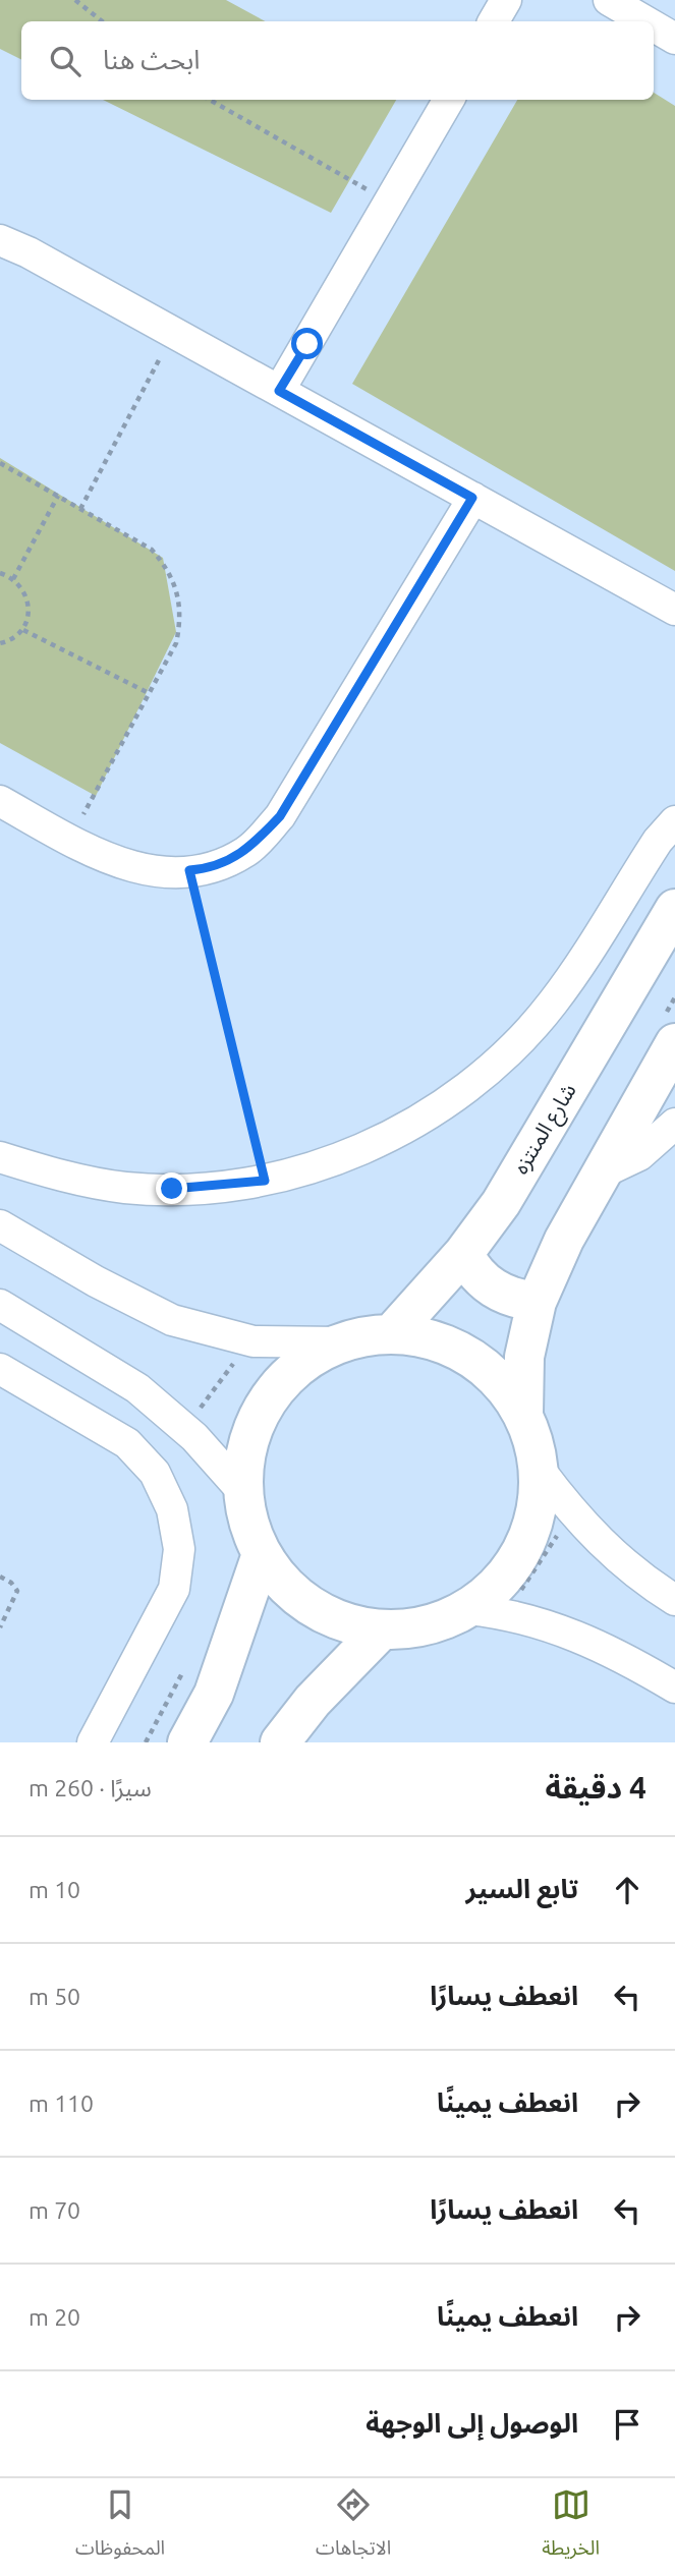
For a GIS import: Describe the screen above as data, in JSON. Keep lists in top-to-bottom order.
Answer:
{
  "streets": {
    "street": ["شارع المنتزه"]
  },
  "page": {
    "search": "ابحث هنا",
    "heading": ["4 دقيقة", "سيرًا · 260 m"],
    "list": [
      ["تابع السير", "10 m"],
      ["انعطف يسارًا", "50 m"],
      ["انعطف يمينًا", "110 m"],
      ["انعطف يسارًا", "70 m"],
      ["انعطف يمينًا", "20 m"],
      "الوصول إلى الوجهة"
    ],
    "nav": ["الخريطة", "الاتجاهات", "المحفوظات"]
  }
}
